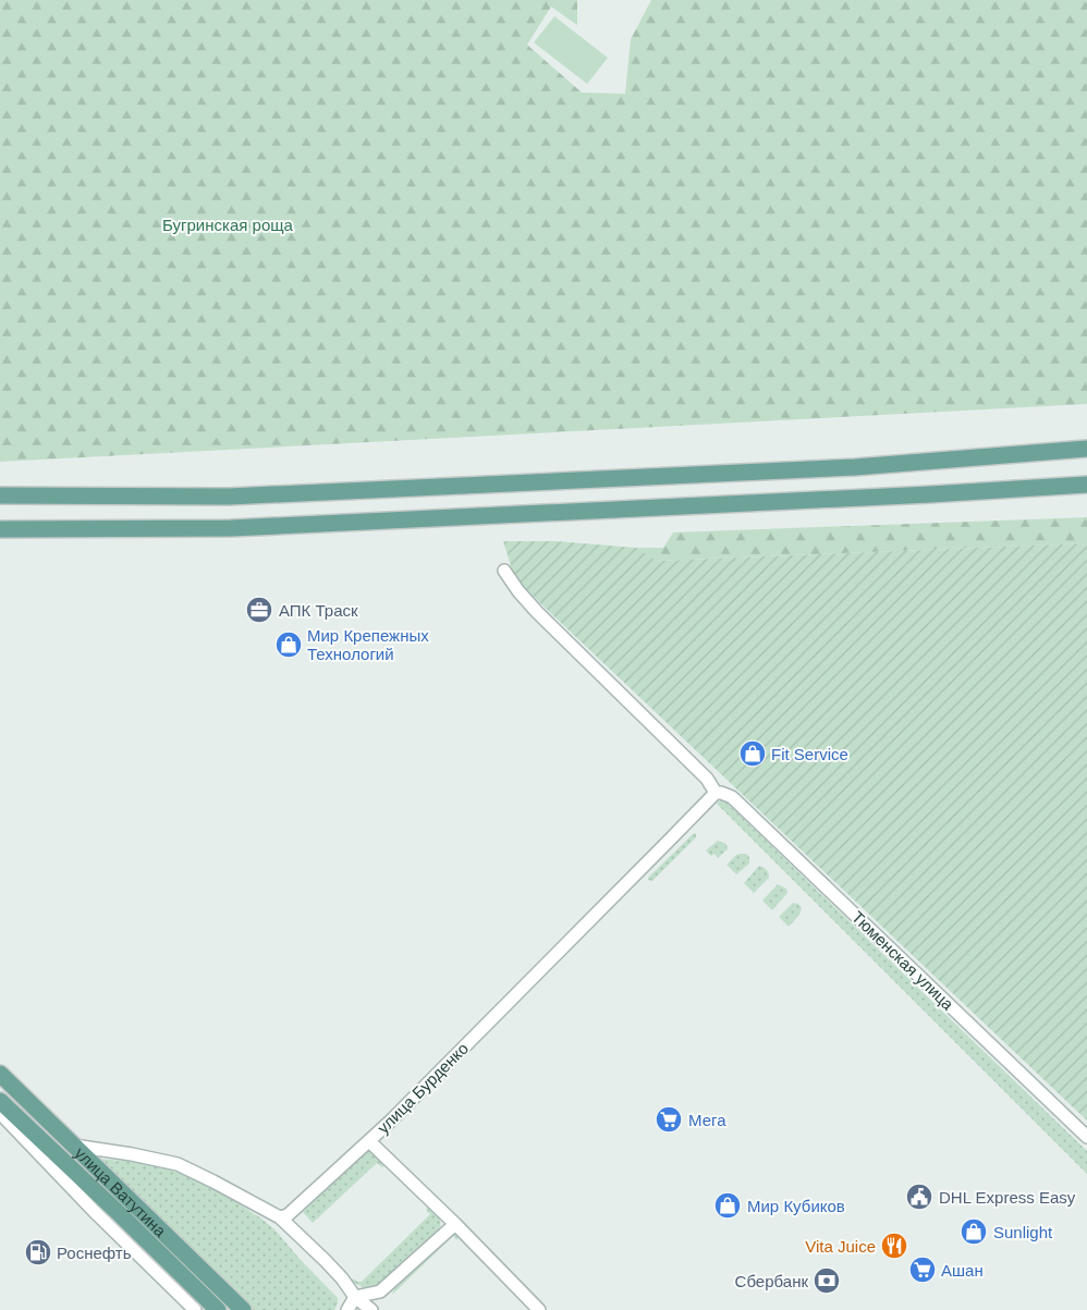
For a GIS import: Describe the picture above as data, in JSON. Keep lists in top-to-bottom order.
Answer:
{
  "streets": {
    "main road": ["улица Ватутина"],
    "street": ["Тюменская улица", "улица Бурденко"]
  },
  "crossings": [
    ["Тюменская улица", "улица Бурденко"]
  ],
  "parks": ["Бугринская роща"],
  "places": {
    "office": ["АПК Траск"],
    "shop": [
      "Мир Крепежных Технологий",
      "Fit Service",
      "Мир Кубиков",
      "Sunlight"
    ],
    "supermarket": ["Мега", "Ашан"],
    "public building": ["DHL Express Easy"],
    "restaurant": ["Vita Juice"],
    "fuel station": ["Роснефть"],
    "bank": ["Сбербанк"]
  }
}
